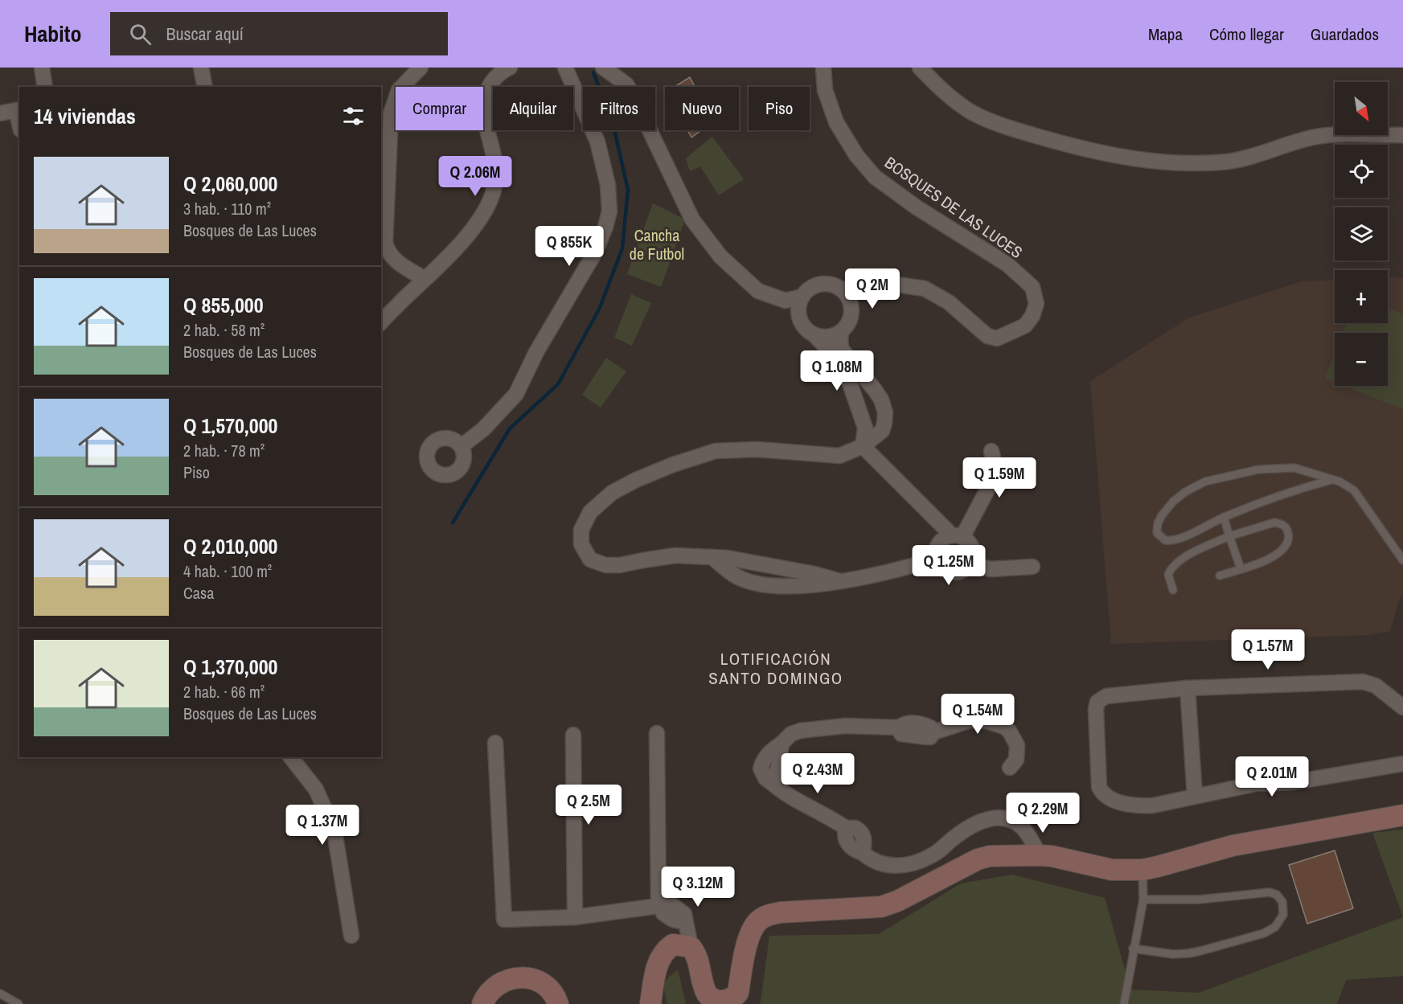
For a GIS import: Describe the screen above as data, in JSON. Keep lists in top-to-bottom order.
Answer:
{
  "streets": {
    "street": ["BOSQUES DE LAS LUCES"]
  },
  "districts": ["LOTIFICACIÓN SANTO DOMINGO"],
  "parks": ["Cancha de Futbol"],
  "north": "bottom right",
  "page": {
    "header": "Habito",
    "search": "Buscar aquí",
    "nav": ["Mapa", "Cómo llegar", "Guardados"],
    "map_buttons": ["+", "−"],
    "chip": [
      "Comprar",
      "Alquilar",
      "Filtros",
      "Nuevo",
      "Piso"
    ],
    "heading": "14 viviendas",
    "list": [
      {
        "name": "Q 2,060,000",
        "note": "3 hab. · 110 m² · Bosques de Las Luces"
      },
      {
        "name": "Q 855,000",
        "note": "2 hab. · 58 m² · Bosques de Las Luces"
      },
      {
        "name": "Q 1,570,000",
        "note": "2 hab. · 78 m² · Piso"
      },
      {
        "name": "Q 2,010,000",
        "note": "4 hab. · 100 m² · Casa"
      },
      {
        "name": "Q 1,370,000",
        "note": "2 hab. · 66 m² · Bosques de Las Luces"
      }
    ],
    "price": [
      "Q 2.06M",
      "Q 855K",
      "Q 2M",
      "Q 1.08M",
      "Q 1.59M",
      "Q 1.25M",
      "Q 1.57M",
      "Q 1.54M",
      "Q 2.43M",
      "Q 2.01M",
      "Q 2.5M",
      "Q 2.29M",
      "Q 1.37M",
      "Q 3.12M"
    ]
  }
}
